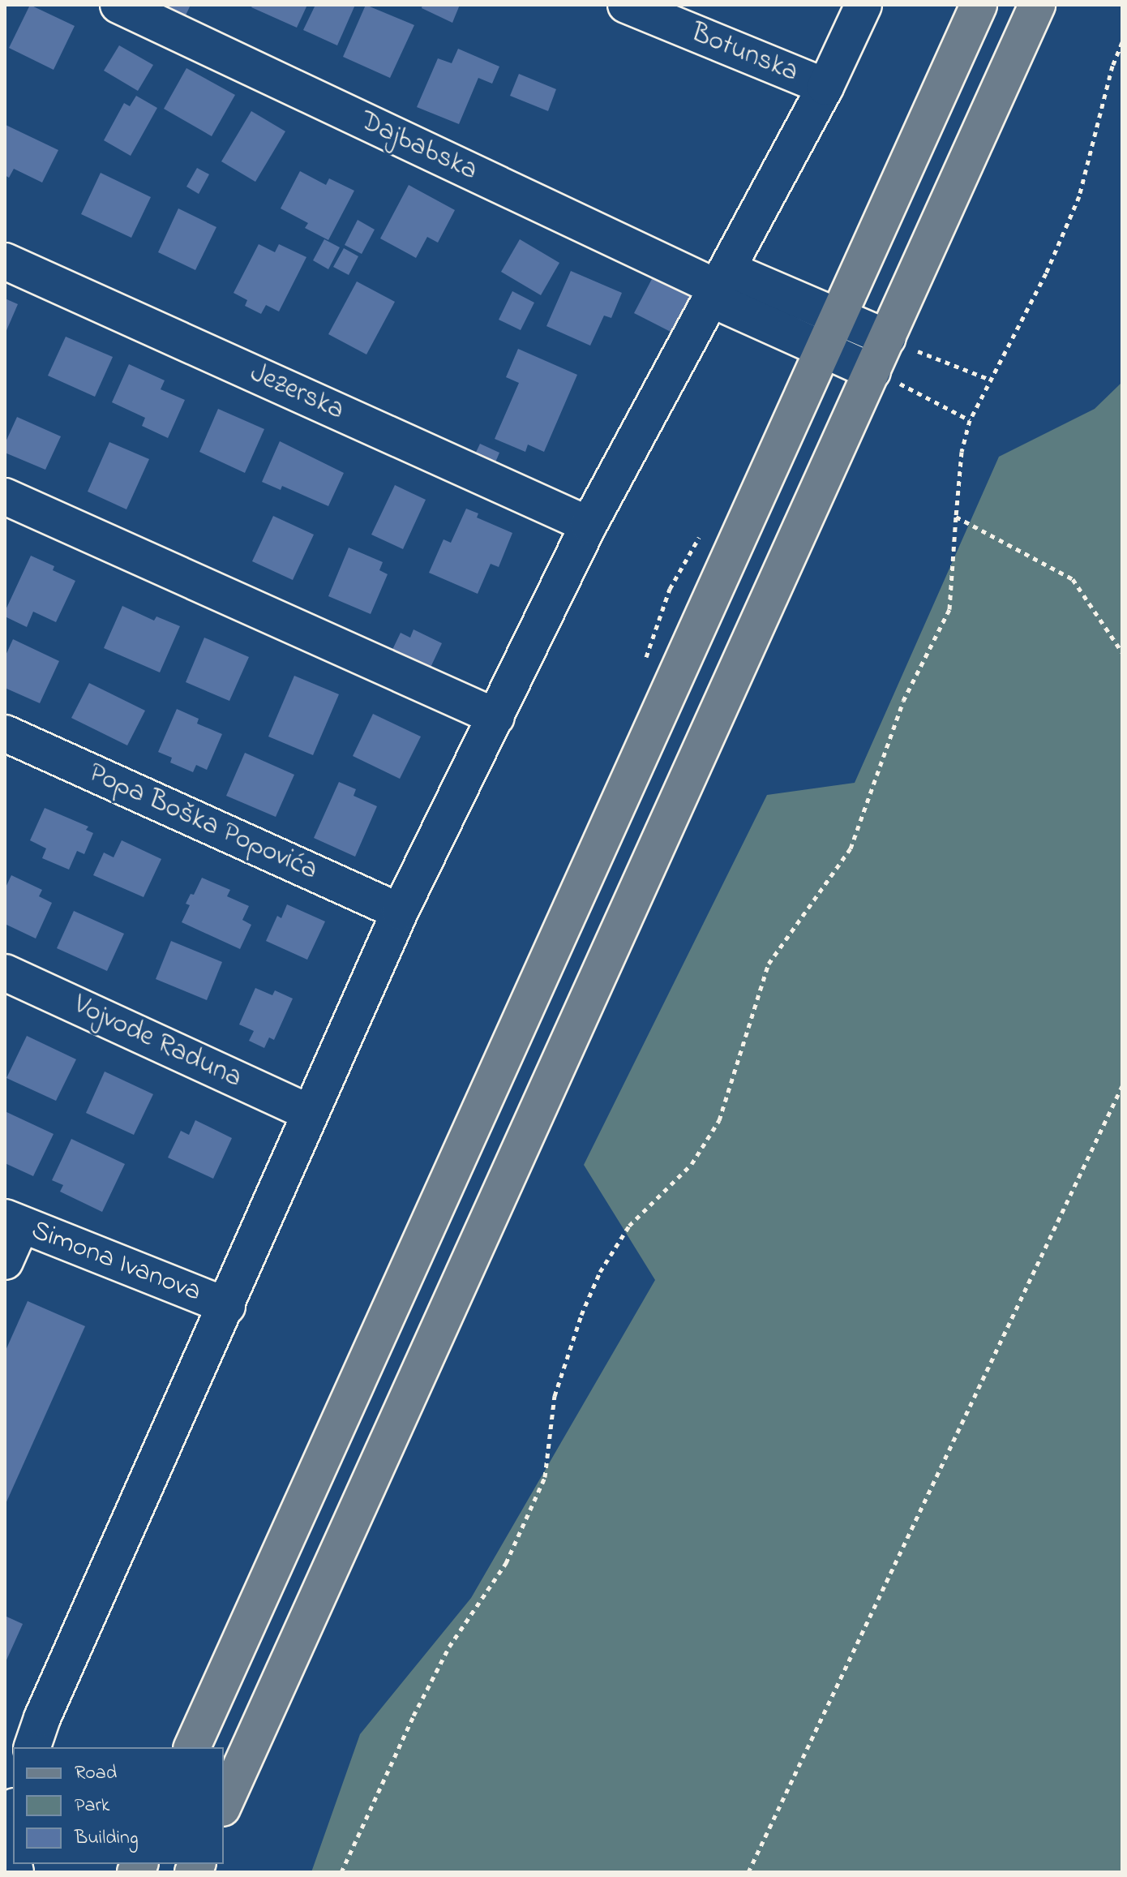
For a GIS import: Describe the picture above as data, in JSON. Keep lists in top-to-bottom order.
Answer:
{
  "streets": {
    "street": [
      "Botunska",
      "Dajbabska",
      "Jezerska",
      "Popa Boška Popovića",
      "Vojvode Raduna",
      "Simona Ivanova"
    ]
  },
  "legend": ["Road", "Park", "Building"]
}
